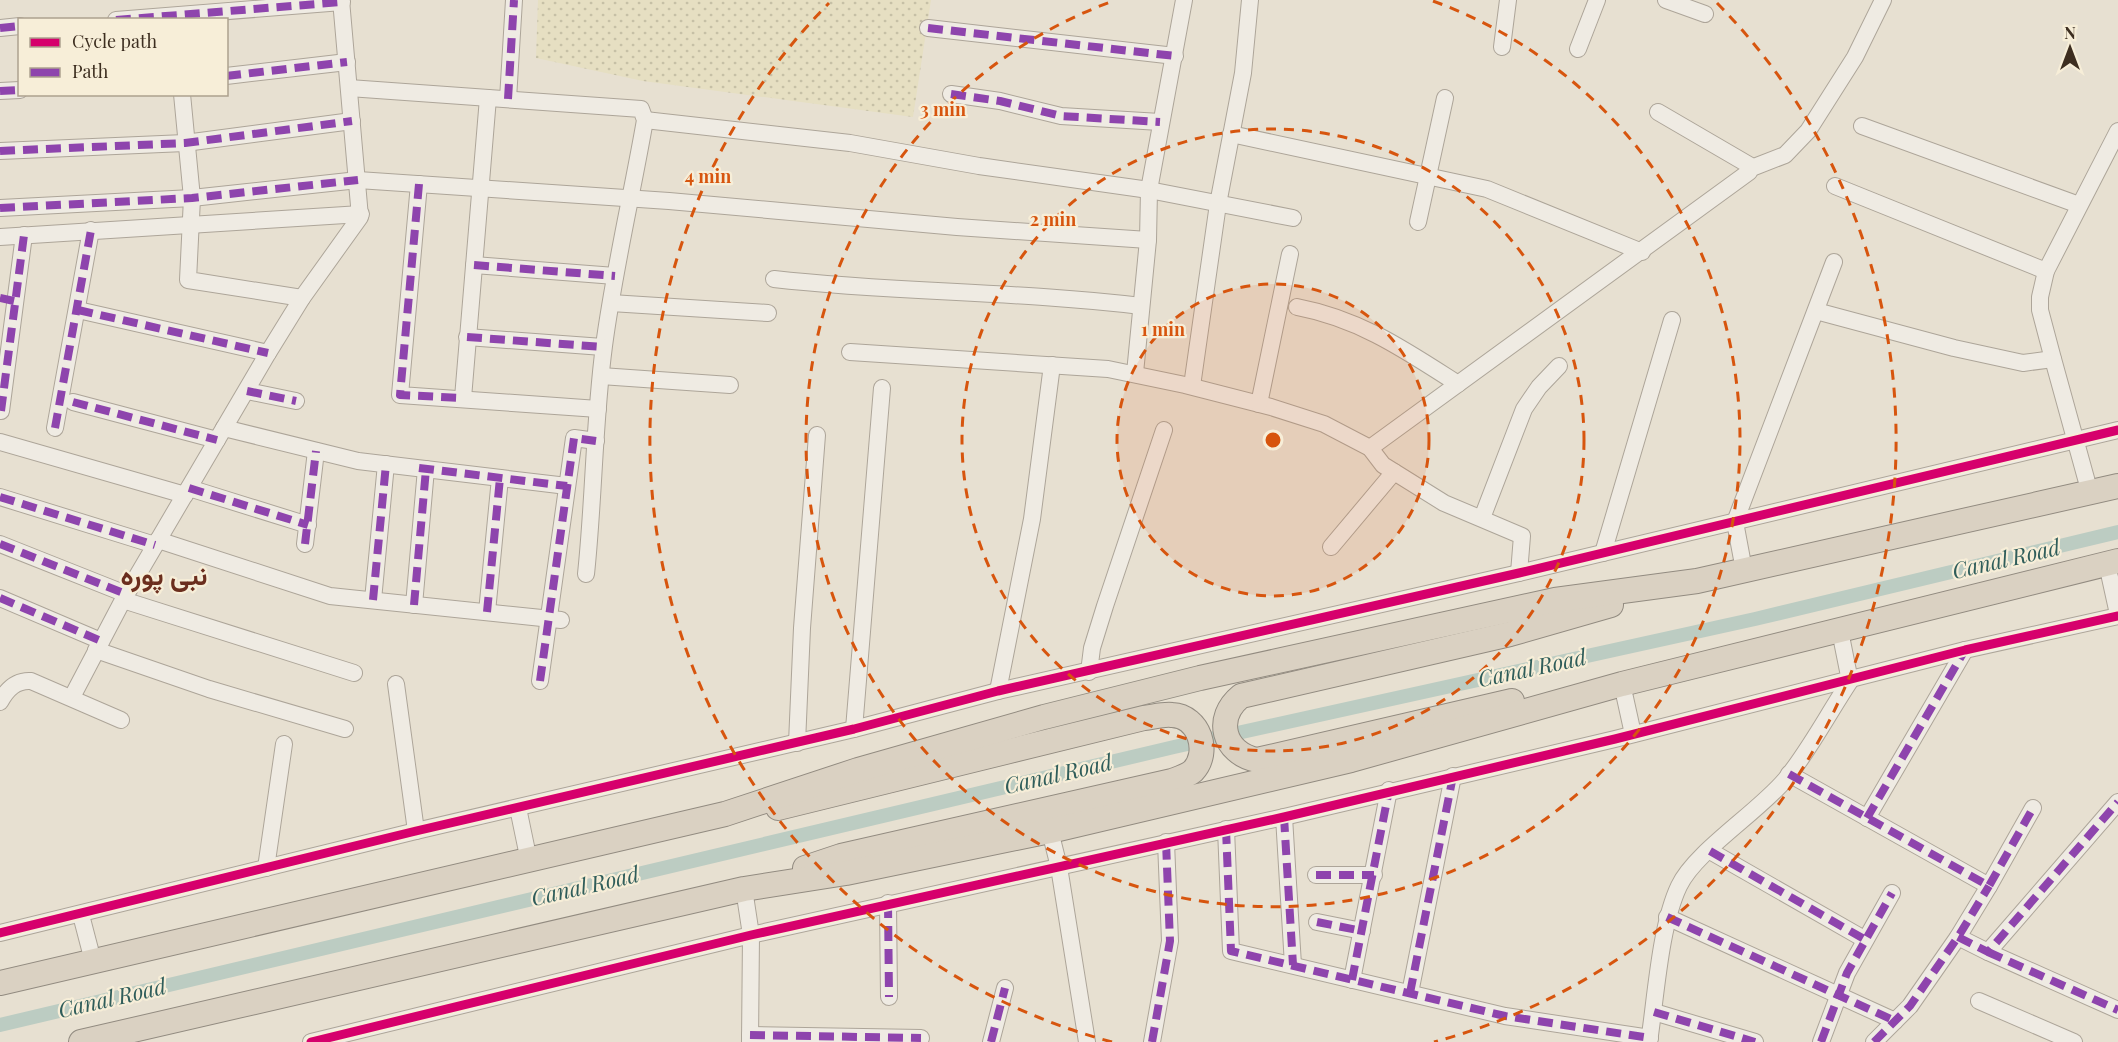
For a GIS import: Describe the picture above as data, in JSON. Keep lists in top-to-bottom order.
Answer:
{
  "districts": ["نبی پورہ"],
  "water": ["Canal Road"],
  "legend": ["Cycle path", "Path"],
  "north": "top",
  "rings": [
    "3 min",
    "4 min",
    "2 min",
    "1 min"
  ]
}
